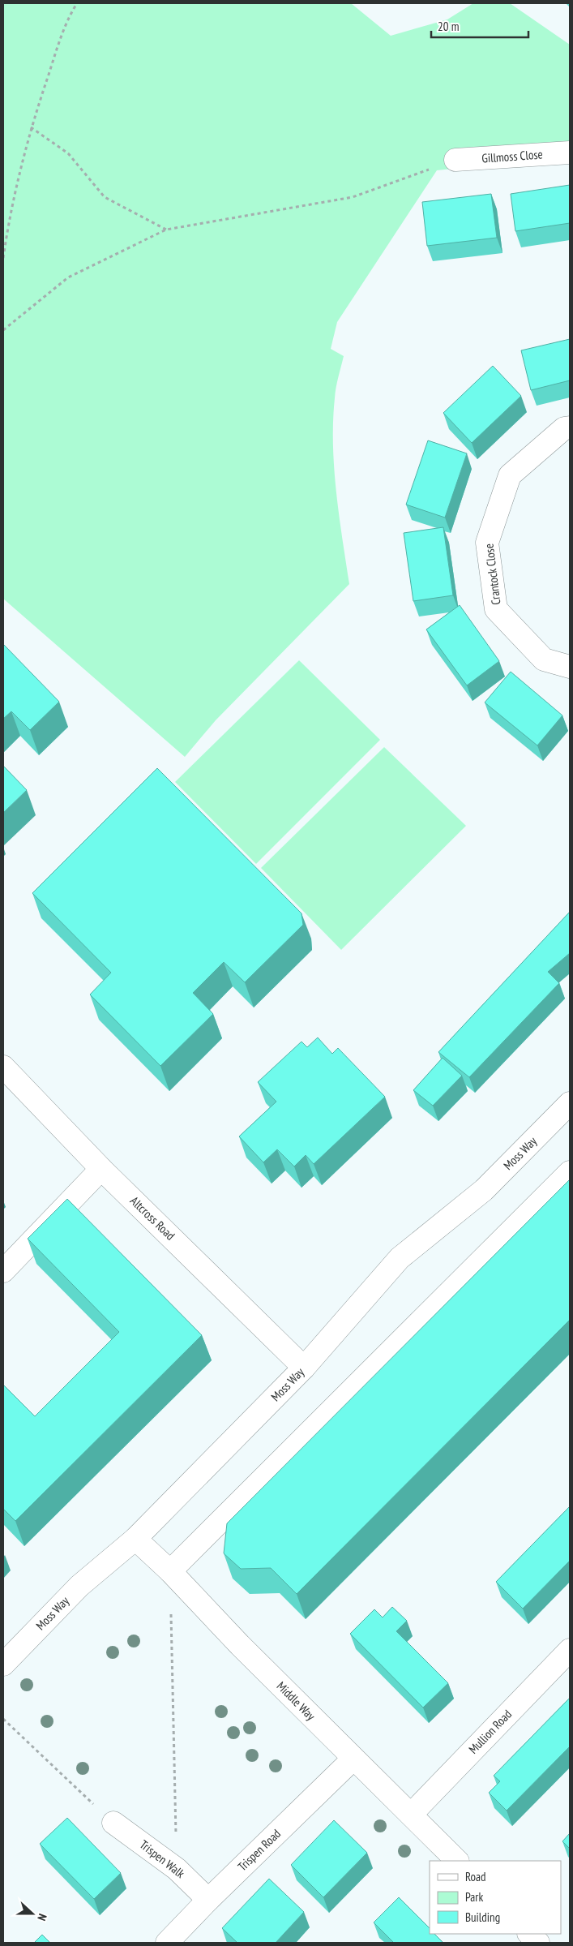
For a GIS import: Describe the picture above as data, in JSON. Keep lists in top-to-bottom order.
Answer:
{
  "streets": {
    "street": [
      "Gillmoss Close",
      "Crantock Close",
      "Moss Way",
      "Altcross Road",
      "Middle Way",
      "Mullion Road",
      "Trispen Road",
      "Trispen Walk"
    ]
  },
  "crossings": [
    ["Moss Way", "Altcross Road"],
    ["Moss Way", "Middle Way"],
    ["Middle Way", "Mullion Road"],
    ["Middle Way", "Trispen Road"],
    ["Trispen Road", "Trispen Walk"]
  ],
  "legend": ["Road", "Park", "Building"],
  "scale_bar": "20 m",
  "north": "right"
}
